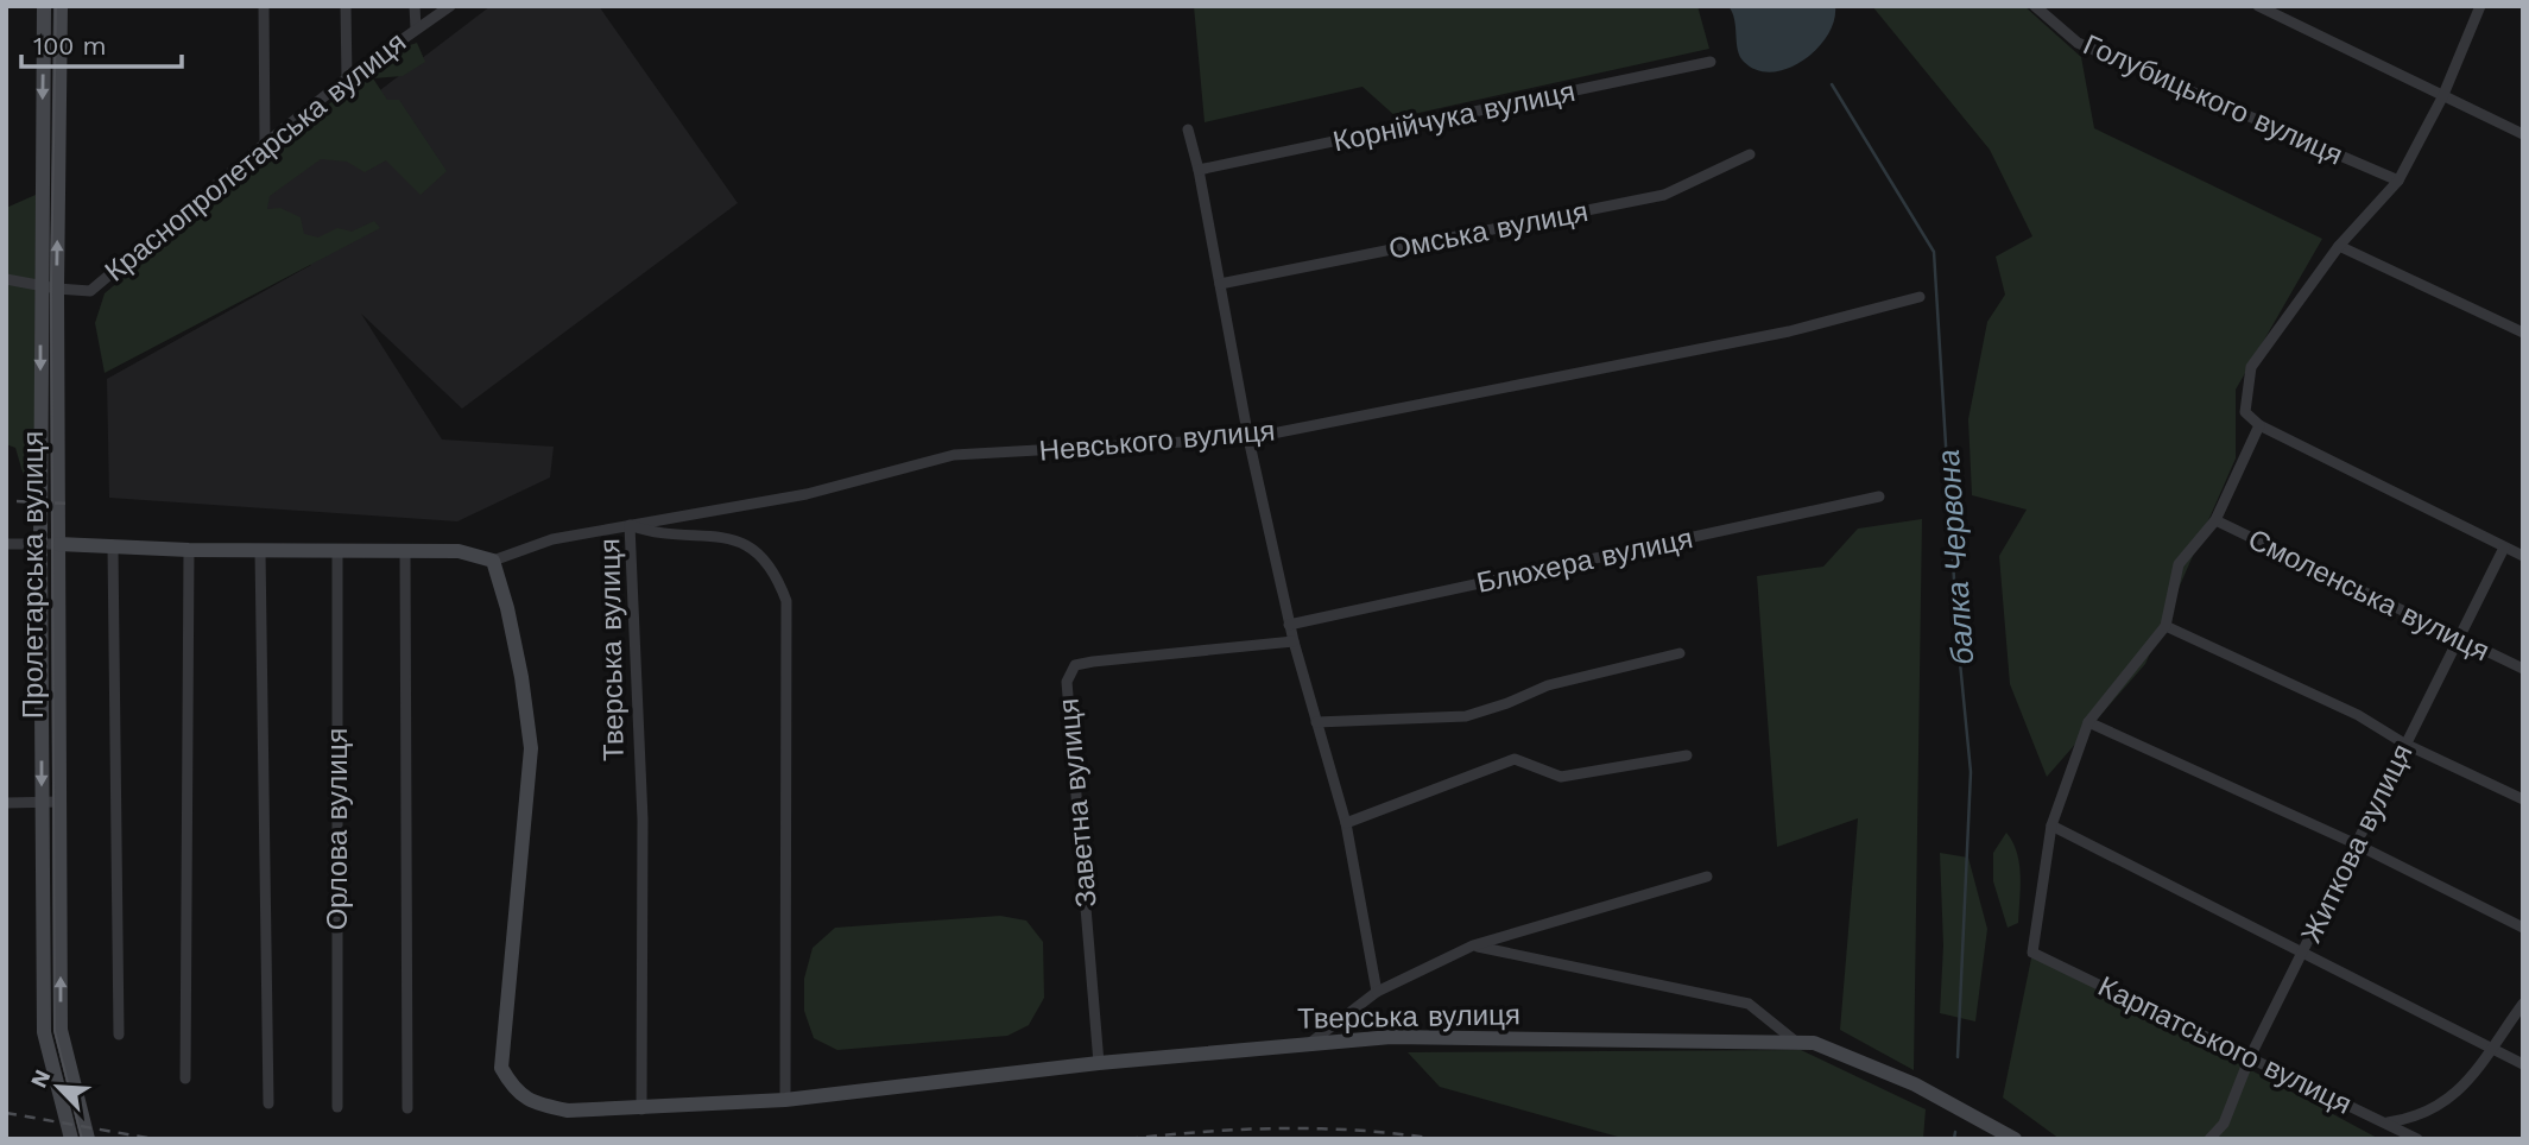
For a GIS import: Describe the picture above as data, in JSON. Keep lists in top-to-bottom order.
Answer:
{
  "streets": {
    "main road": ["Пролетарська вулиця", "Тверська вулиця"],
    "street": [
      "Голубицького вулиця",
      "Корнійчука вулиця",
      "Краснопролетарська вулиця",
      "Омська вулиця",
      "Невського вулиця",
      "Блюхера вулиця",
      "Смоленська вулиця",
      "Заветна вулиця",
      "Орлова вулиця",
      "Житкова вулиця",
      "Карпатського вулиця"
    ]
  },
  "crossings": [
    ["Краснопролетарська вулиця", "Пролетарська вулиця"],
    ["Невського вулиця", "Тверська вулиця"],
    ["Смоленська вулиця", "Житкова вулиця"],
    ["Тверська вулиця", "Заветна вулиця"],
    ["Житкова вулиця", "Карпатського вулиця"]
  ],
  "water": ["балка Червона"],
  "scale_bar": "100 m",
  "north": "top left"
}
